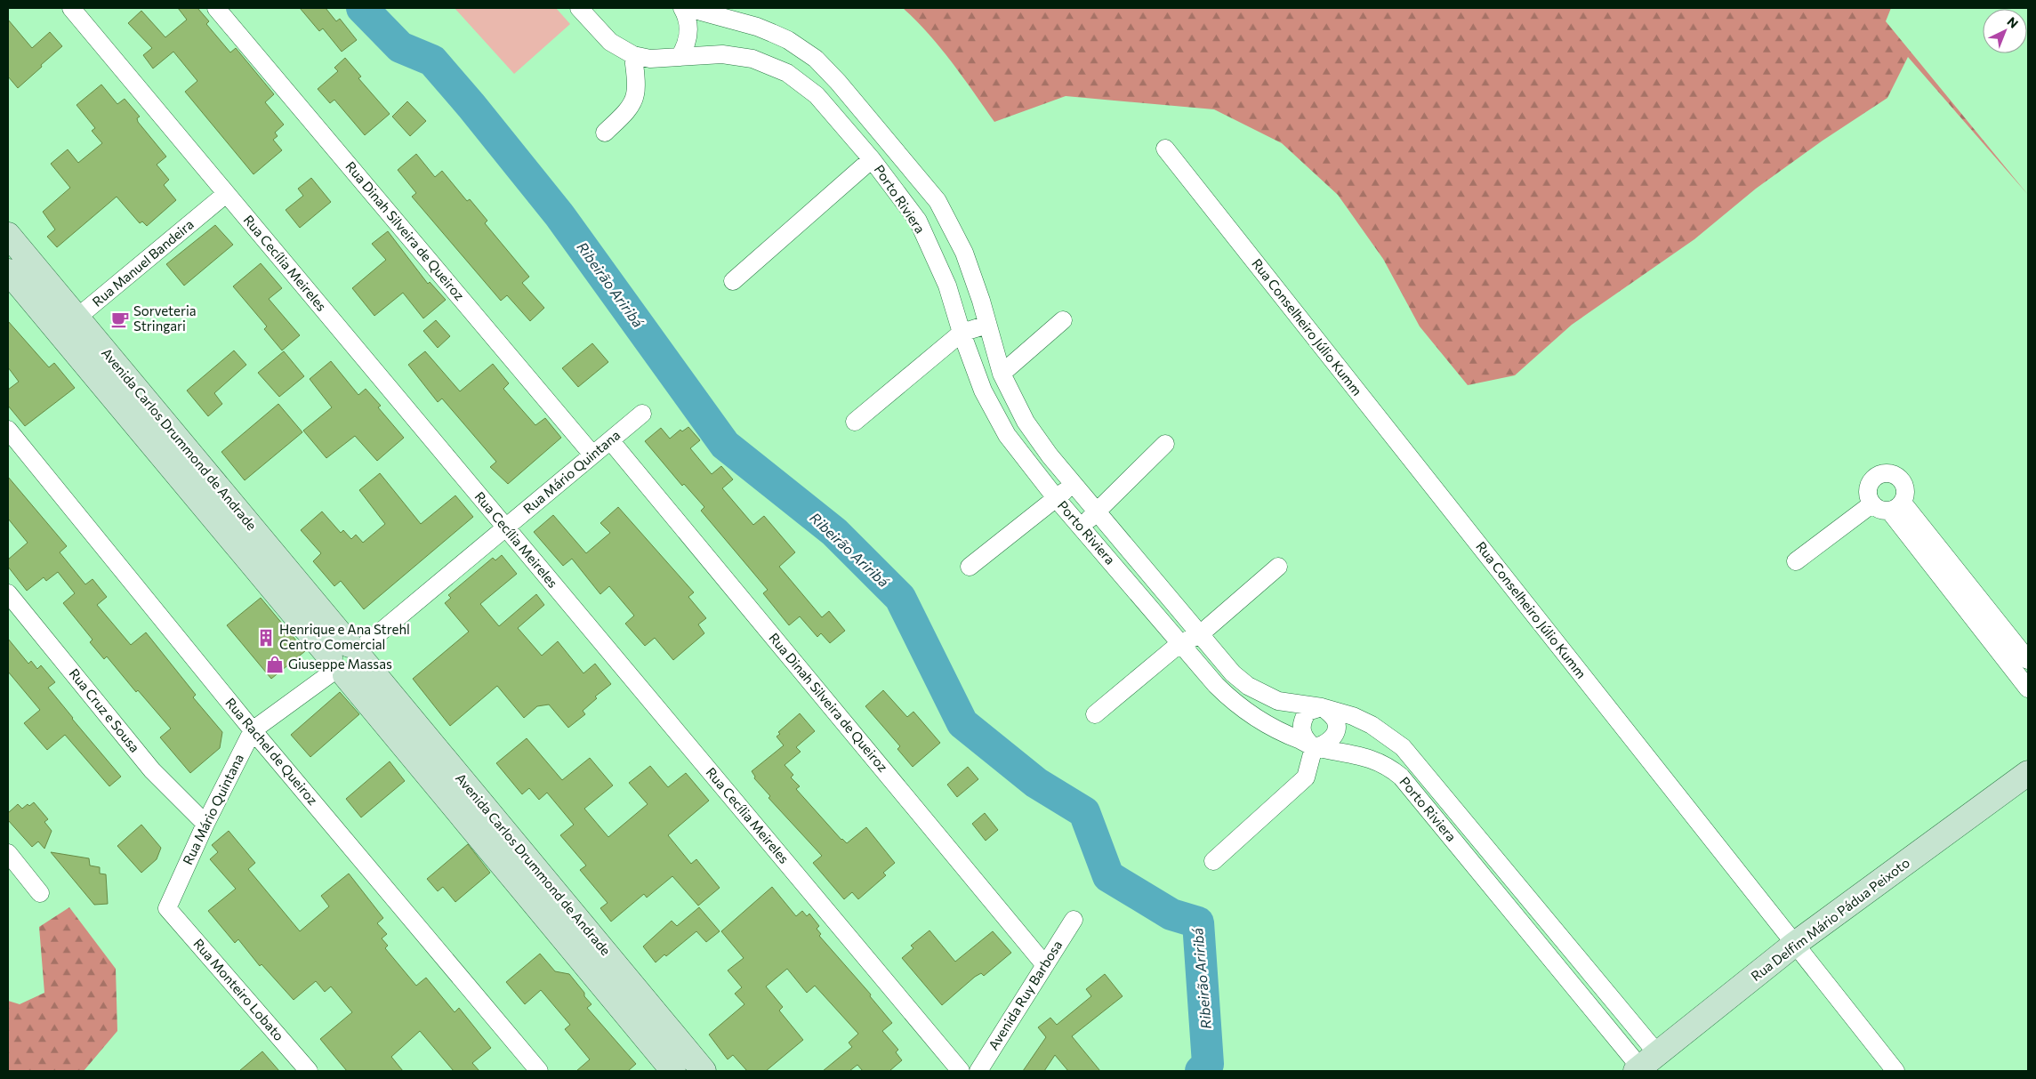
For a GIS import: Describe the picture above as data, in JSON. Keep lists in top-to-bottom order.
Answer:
{
  "streets": {
    "main road": ["Avenida Carlos Drummond de Andrade", "Rua Delfim Mário Pádua Peixoto"],
    "street": [
      "Porto Riviera",
      "Rua Dinah Silveira de Queiroz",
      "Rua Manuel Bandeira",
      "Rua Cecília Meireles",
      "Rua Conselheiro Júlio Kumm",
      "Rua Mário Quintana",
      "Rua Cruz e Sousa",
      "Rua Rachel de Queiroz",
      "Rua Monteiro Lobato",
      "Avenida Ruy Barbosa"
    ]
  },
  "crossings": [
    ["Porto Riviera", "Rua Delfim Mário Pádua Peixoto"],
    ["Rua Dinah Silveira de Queiroz", "Rua Mário Quintana"],
    ["Rua Dinah Silveira de Queiroz", "Avenida Ruy Barbosa"],
    ["Rua Manuel Bandeira", "Rua Cecília Meireles"],
    ["Rua Manuel Bandeira", "Avenida Carlos Drummond de Andrade"],
    ["Rua Cecília Meireles", "Rua Mário Quintana"],
    ["Rua Conselheiro Júlio Kumm", "Rua Delfim Mário Pádua Peixoto"],
    ["Avenida Carlos Drummond de Andrade", "Rua Mário Quintana"],
    ["Rua Mário Quintana", "Rua Cruz e Sousa"],
    ["Rua Mário Quintana", "Rua Rachel de Queiroz"],
    ["Rua Mário Quintana", "Rua Monteiro Lobato"]
  ],
  "water": ["Ribeirão Ariribá"],
  "places": {
    "cafe": ["Sorveteria Stringari"],
    "building": ["Henrique e Ana Strehl Centro Comercial"],
    "shop": ["Giuseppe Massas"]
  },
  "north": "top right"
}
